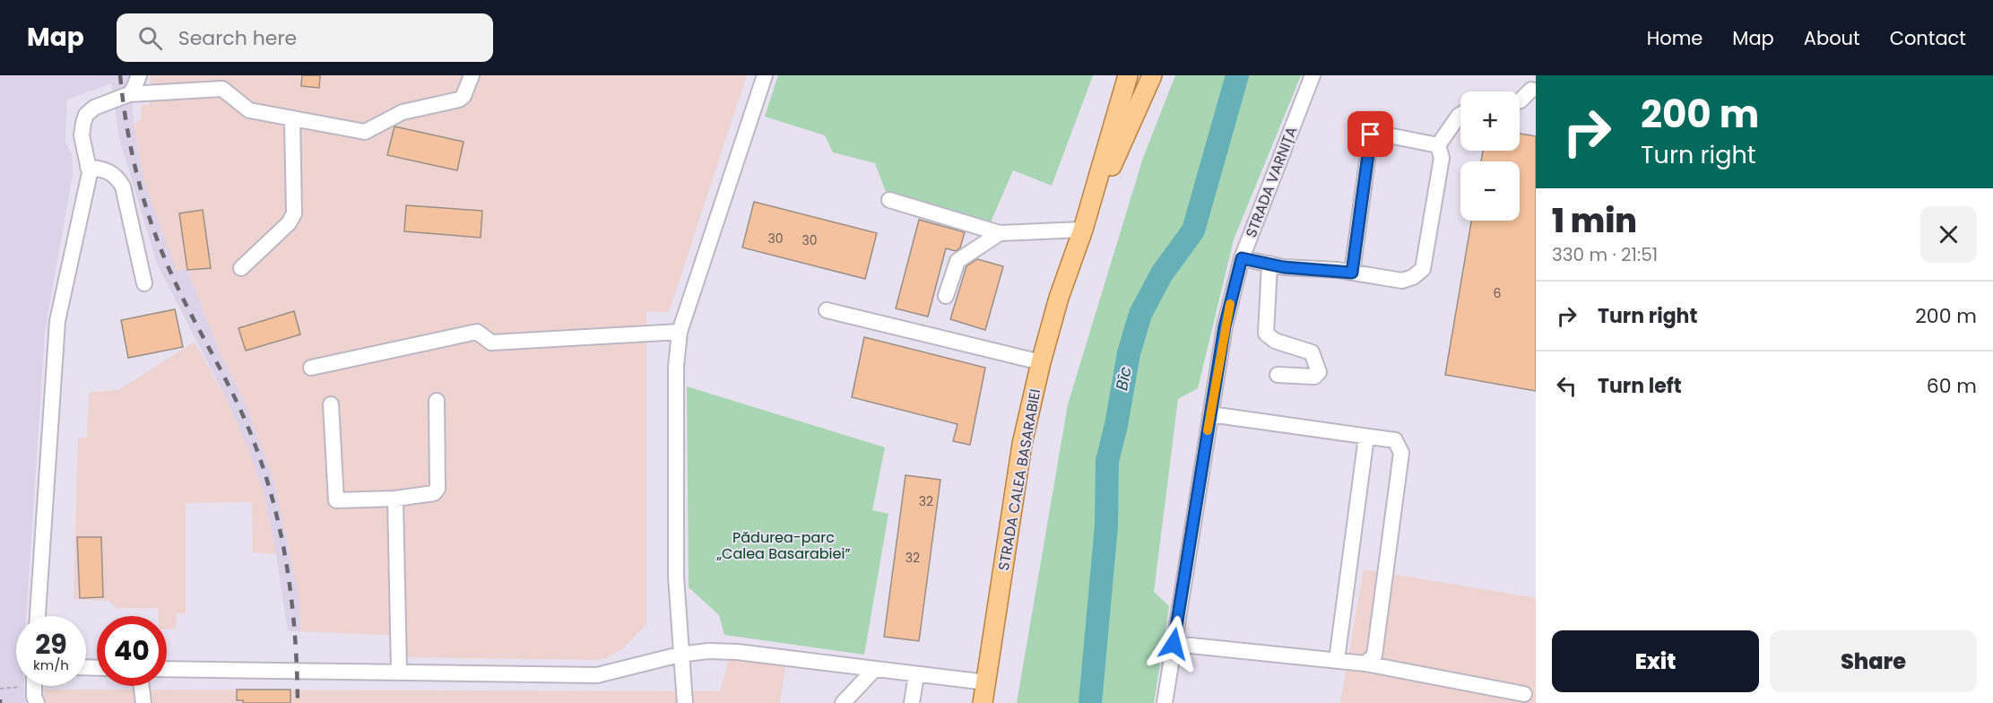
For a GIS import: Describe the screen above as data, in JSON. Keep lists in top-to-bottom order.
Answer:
{
  "streets": {
    "main road": ["STRADA CALEA BASARABIEI"],
    "street": ["STRADA VARNIȚA"]
  },
  "water": ["Bîc"],
  "parks": ["Pădurea-parc „Calea Basarabiei”"],
  "house_numbers": [
    "30",
    "30",
    "6",
    "32",
    "32"
  ],
  "page": {
    "header": "Map",
    "search": "Search here",
    "nav": [
      "Home",
      "Map",
      "About",
      "Contact"
    ],
    "turn": ["200 m", "Turn right"],
    "map_buttons": ["+", "−"],
    "heading": ["1 min", "330 m · 21:51"],
    "list": [
      {
        "name": "Turn right",
        "value": "200 m"
      },
      {
        "name": "Turn left",
        "value": "60 m"
      }
    ],
    "speed": "29 km/h",
    "limit": "40",
    "buttons": ["Exit", "Share"]
  }
}
